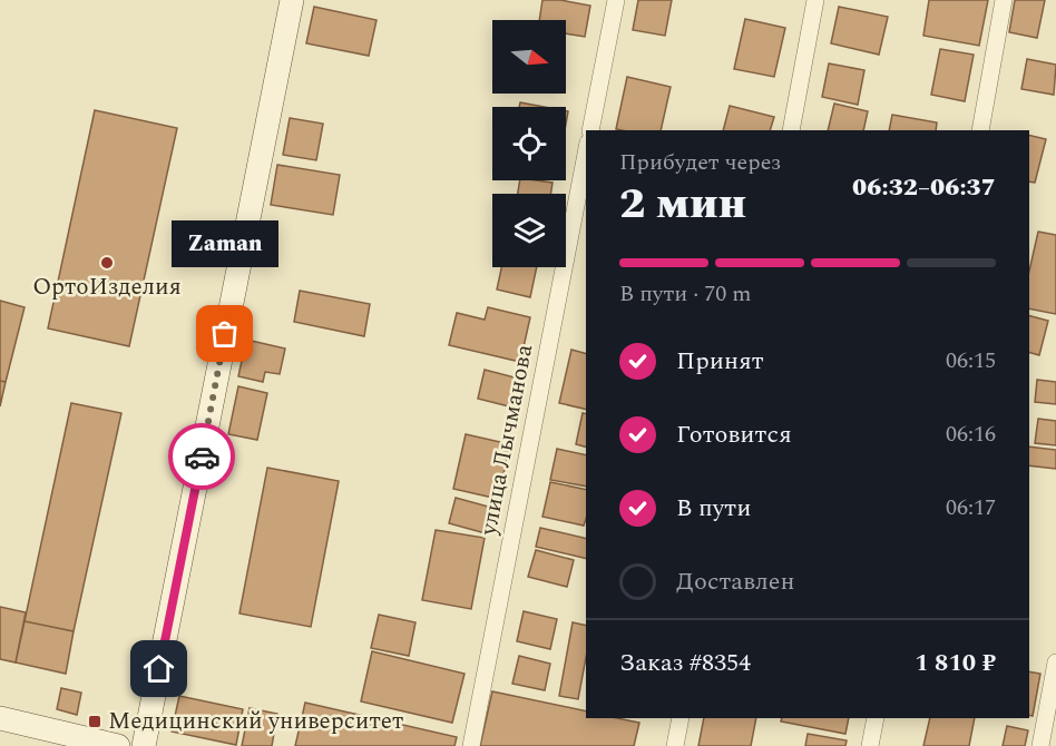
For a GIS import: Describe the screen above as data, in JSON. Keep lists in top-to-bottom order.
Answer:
{
  "streets": {
    "street": ["улица Лычманова"]
  },
  "places": {
    "other": ["ОртоИзделия", "Zaman"],
    "transit": ["Медицинский университет"]
  },
  "north": "right",
  "page": {
    "heading": ["2 мин", "Прибудет через", "06:32–06:37"],
    "panel": ["Заказ #8354", "1 810 ₽"],
    "bubble": "Zaman",
    "bar": "В пути · 70 m",
    "list": [
      ["Принят", "06:15"],
      ["Готовится", "06:16"],
      ["В пути", "06:17"],
      "Доставлен"
    ]
  }
}
